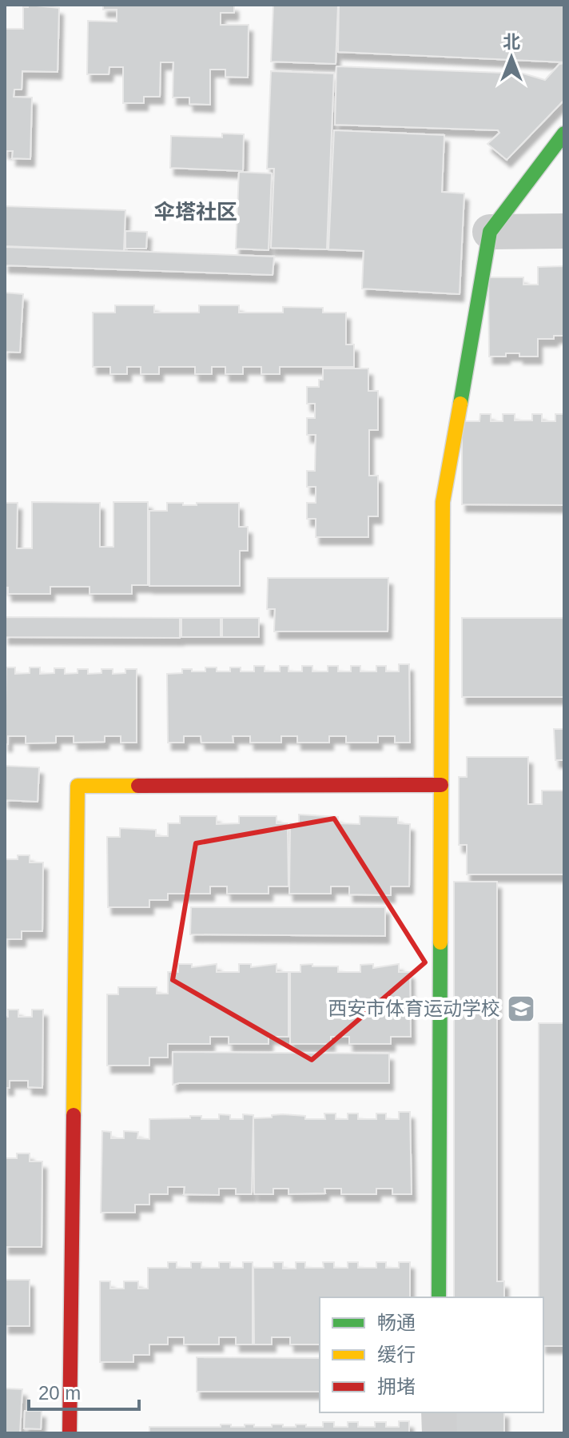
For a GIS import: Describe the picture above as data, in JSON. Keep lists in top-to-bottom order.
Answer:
{
  "districts": ["伞塔社区"],
  "places": {
    "school or university": ["西安市体育运动学校"]
  },
  "legend": ["畅通", "缓行", "拥堵"],
  "scale_bar": "20 m",
  "north": "top"
}
